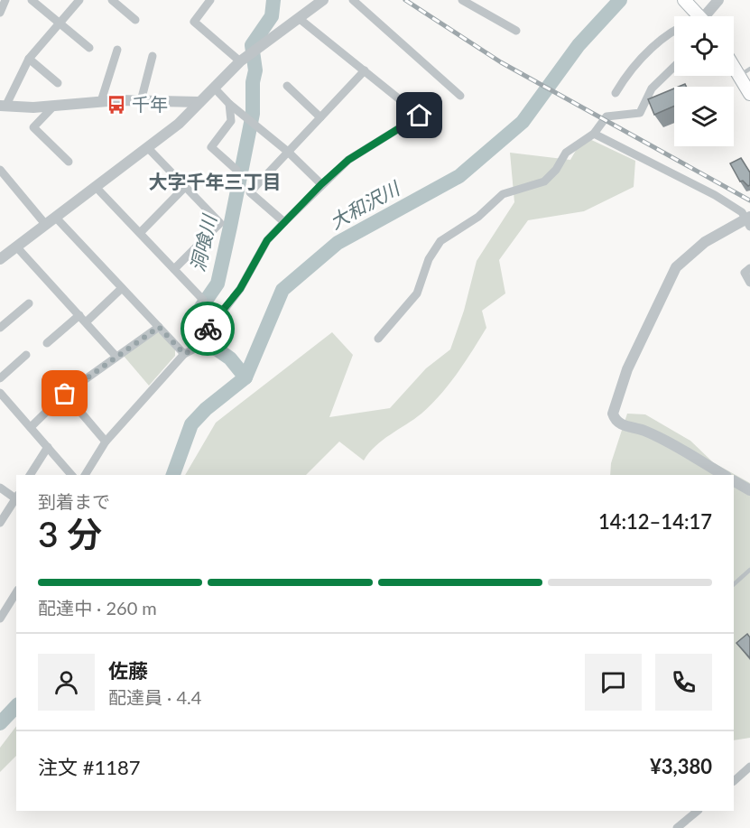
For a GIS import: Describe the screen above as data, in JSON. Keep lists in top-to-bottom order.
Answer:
{
  "districts": ["大字千年三丁目"],
  "water": ["大和沢川", "洞喰川"],
  "places": {
    "bus stop": ["千年"]
  },
  "page": {
    "heading": ["3 分", "到着まで", "14:12–14:17"],
    "panel": [
      "佐藤",
      "配達員 · 4.4",
      "注文 #1187",
      "¥3,380"
    ],
    "bar": "配達中 · 260 m"
  }
}
